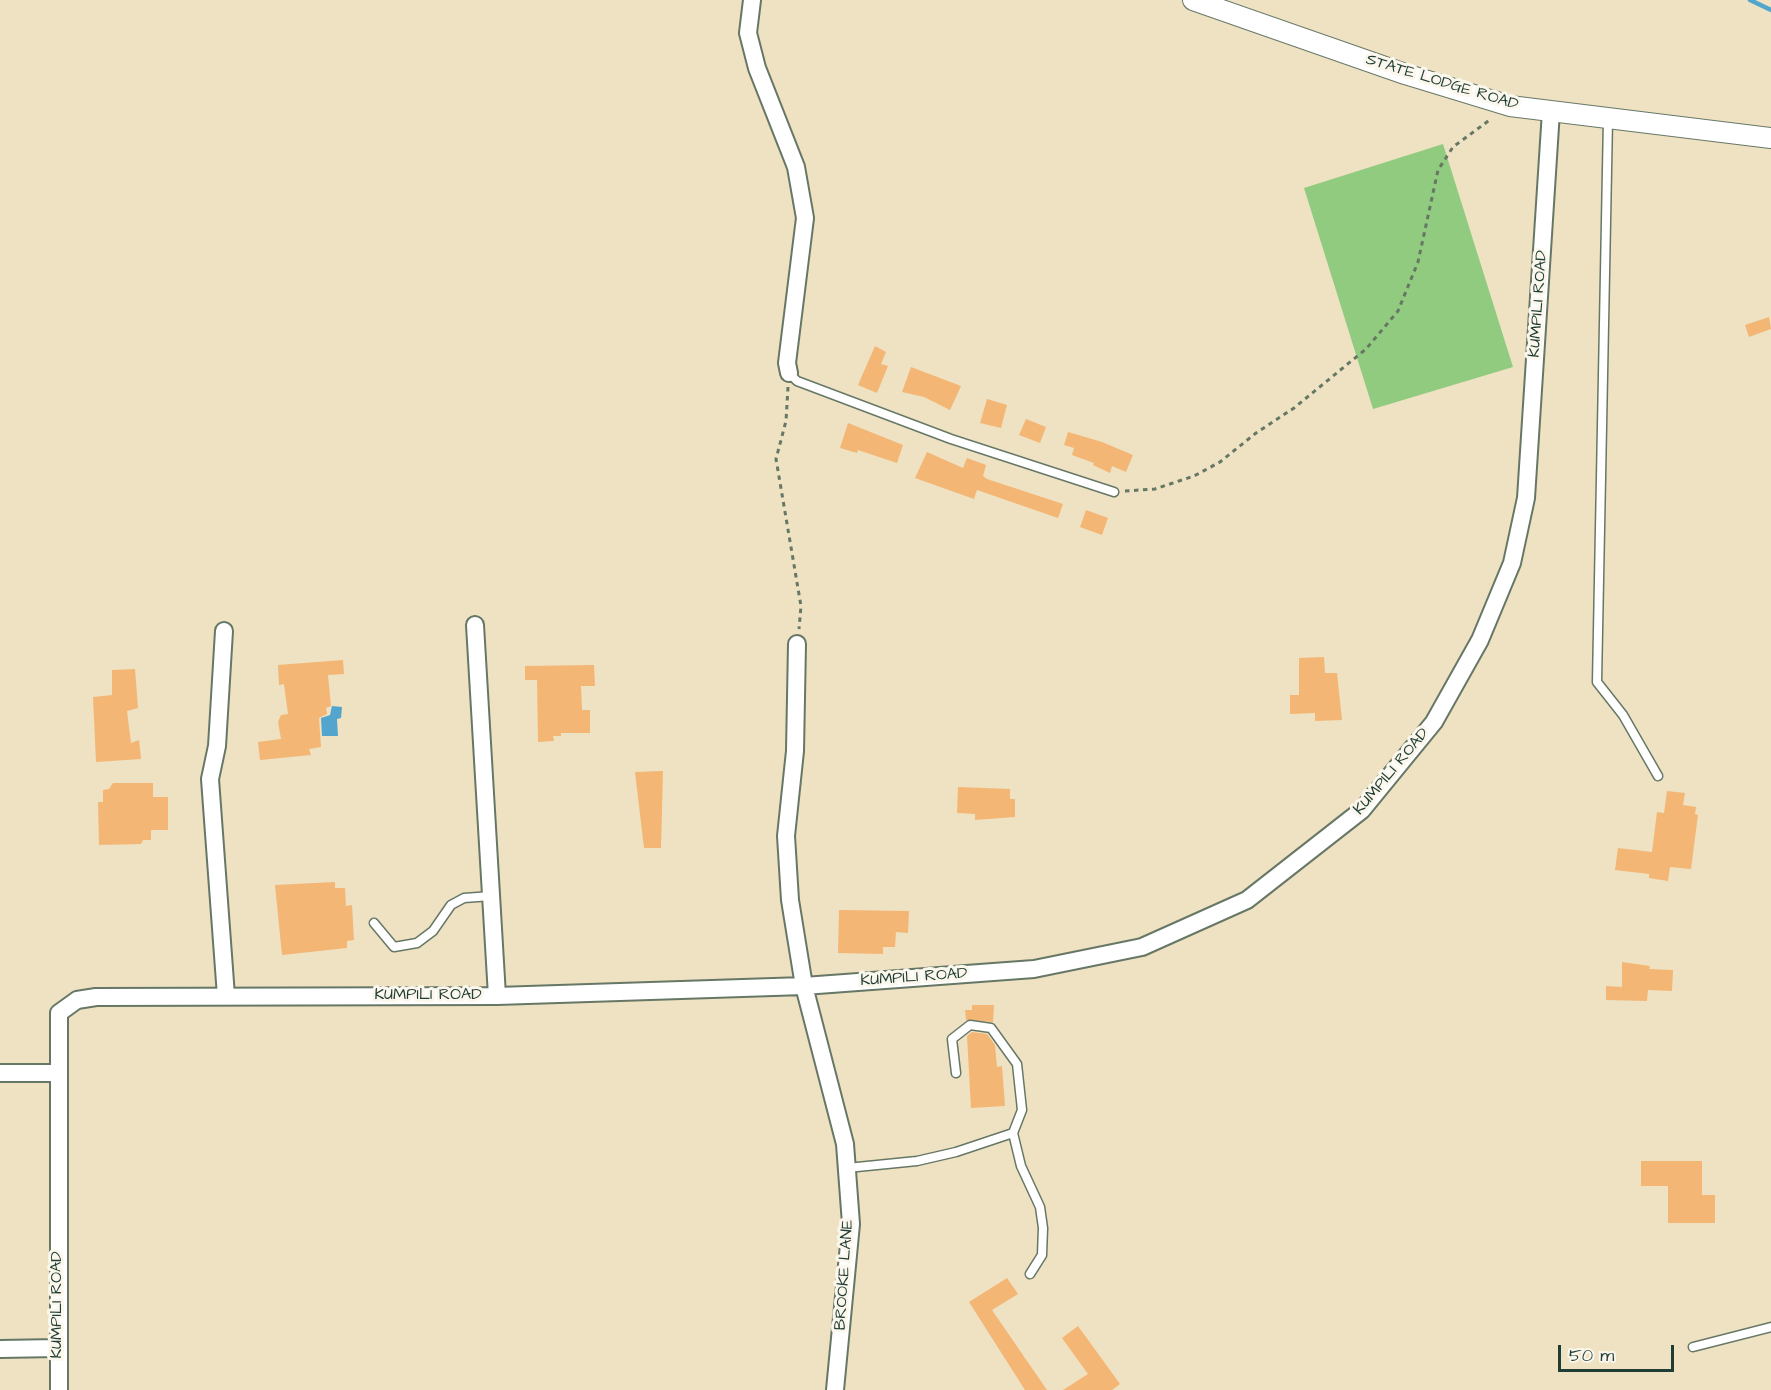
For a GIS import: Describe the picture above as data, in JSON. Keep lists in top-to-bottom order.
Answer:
{
  "streets": {
    "street": ["STATE LODGE ROAD", "KUMPILI ROAD", "BROOKE LANE"]
  },
  "crossings": [
    ["STATE LODGE ROAD", "KUMPILI ROAD"],
    ["KUMPILI ROAD", "BROOKE LANE"]
  ],
  "scale_bar": "50 m"
}
